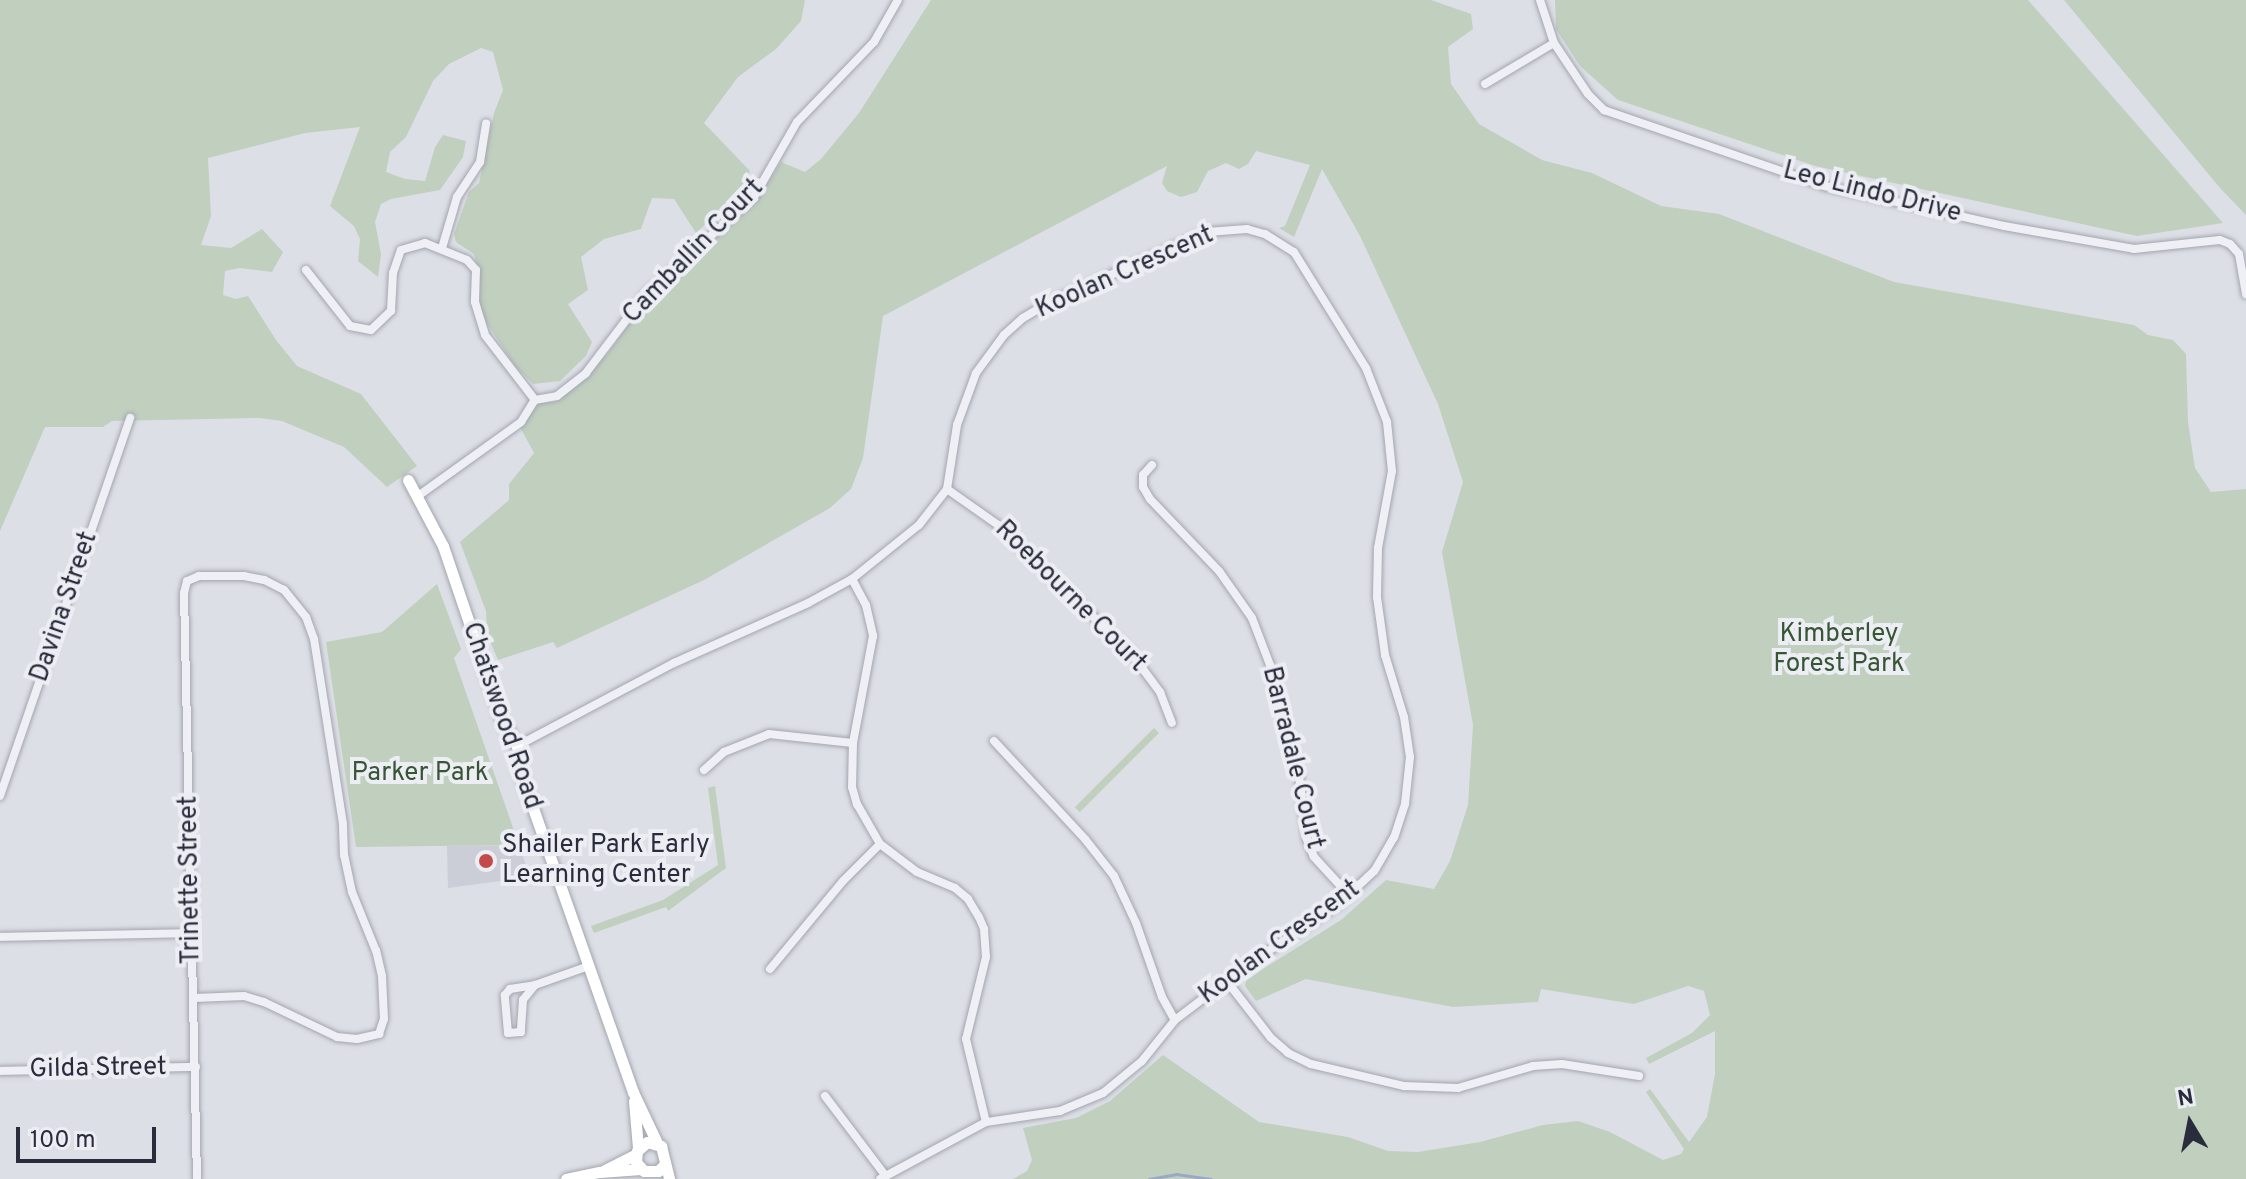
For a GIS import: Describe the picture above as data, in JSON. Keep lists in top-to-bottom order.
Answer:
{
  "streets": {
    "street": [
      "Leo Lindo Drive",
      "Camballin Court",
      "Koolan Crescent",
      "Roebourne Court",
      "Davina Street",
      "Chatswood Road",
      "Barradale Court",
      "Trinette Street",
      "Gilda Street"
    ]
  },
  "crossings": [
    ["Camballin Court", "Chatswood Road"],
    ["Koolan Crescent", "Roebourne Court"],
    ["Koolan Crescent", "Chatswood Road"],
    ["Koolan Crescent", "Barradale Court"],
    ["Trinette Street", "Gilda Street"]
  ],
  "parks": ["Kimberley Forest Park", "Parker Park"],
  "places": ["Shailer Park Early Learning Center"],
  "scale_bar": "100 m",
  "north": "top"
}
